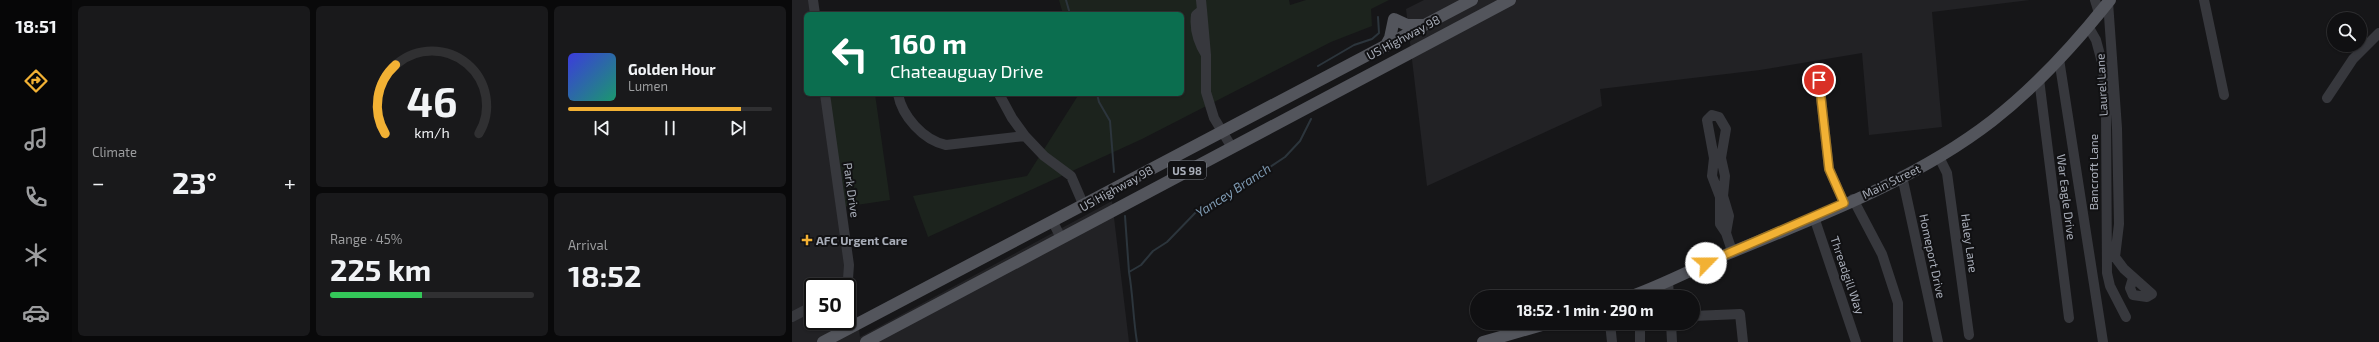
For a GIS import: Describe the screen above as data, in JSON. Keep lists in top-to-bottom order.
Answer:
{
  "streets": {
    "main road": ["US Highway 98", "US 98", "Main Street"],
    "street": [
      "Laurel Lane",
      "Bancroft Lane",
      "Park Drive",
      "War Eagle Drive",
      "Haley Lane",
      "Homeport Drive",
      "Threadgill Way"
    ]
  },
  "crossings": [
    ["Laurel Lane", "Main Street"],
    ["Bancroft Lane", "Main Street"],
    ["Main Street", "War Eagle Drive"],
    ["Main Street", "Haley Lane"],
    ["Main Street", "Homeport Drive"],
    ["Main Street", "Threadgill Way"]
  ],
  "water": ["Yancey Branch"],
  "places": {
    "health": ["AFC Urgent Care"]
  },
  "page": {
    "tabs": "18:51",
    "tile": [
      "Climate",
      ["Range · 45%", "225 km"],
      ["Arrival", "18:52"]
    ],
    "turn": ["160 m", "Chateauguay Drive"],
    "song": ["Golden Hour", "Lumen"],
    "heat": ["−", "23°", "+"],
    "limit": "50",
    "trip": "18:52 · 1 min · 290 m",
    "gauge": ["46", "km/h"]
  }
}
